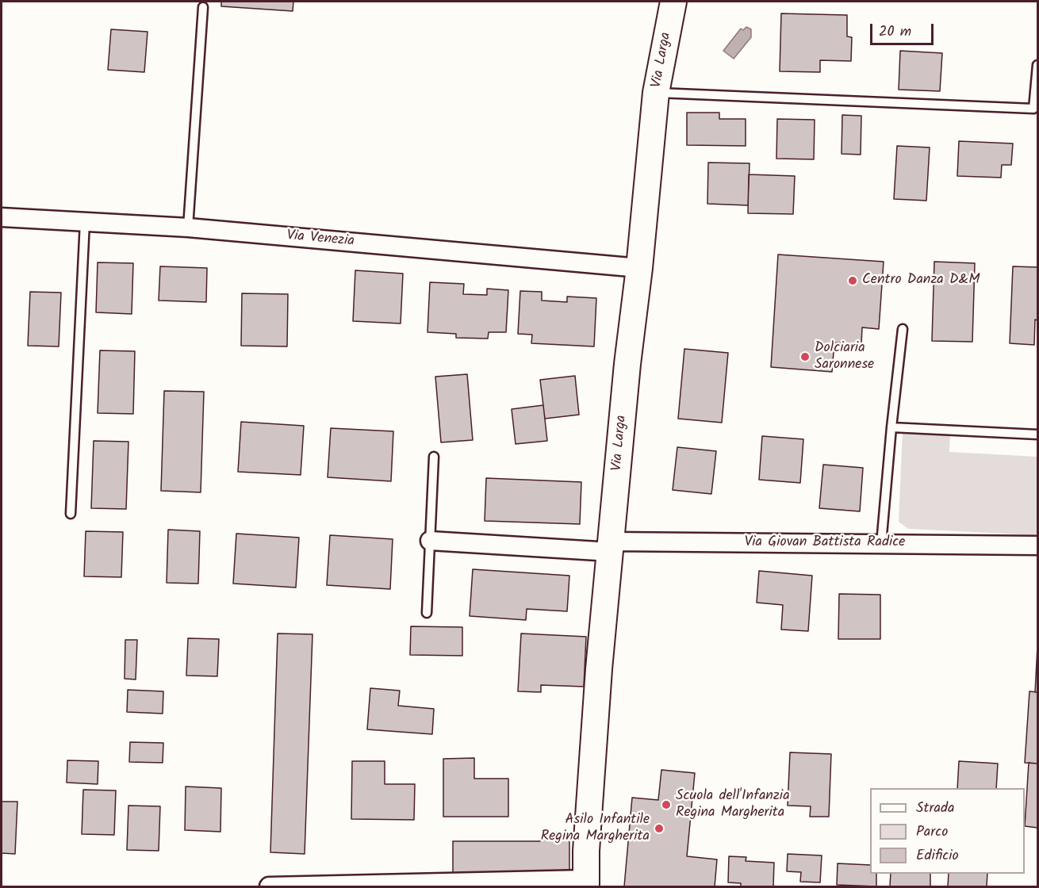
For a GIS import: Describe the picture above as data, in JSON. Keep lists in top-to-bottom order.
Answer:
{
  "streets": {
    "street": ["Via Larga", "Via Venezia", "Via Giovan Battista Radice"]
  },
  "crossings": [
    ["Via Larga", "Via Venezia"],
    ["Via Larga", "Via Giovan Battista Radice"]
  ],
  "places": [
    "Centro Danza D&M",
    "Dolciaria Saronnese",
    "Scuola dell'Infanzia Regina Margherita",
    "Asilo Infantile Regina Margherita"
  ],
  "legend": ["Strada", "Parco", "Edificio"],
  "scale_bar": "20 m"
}
